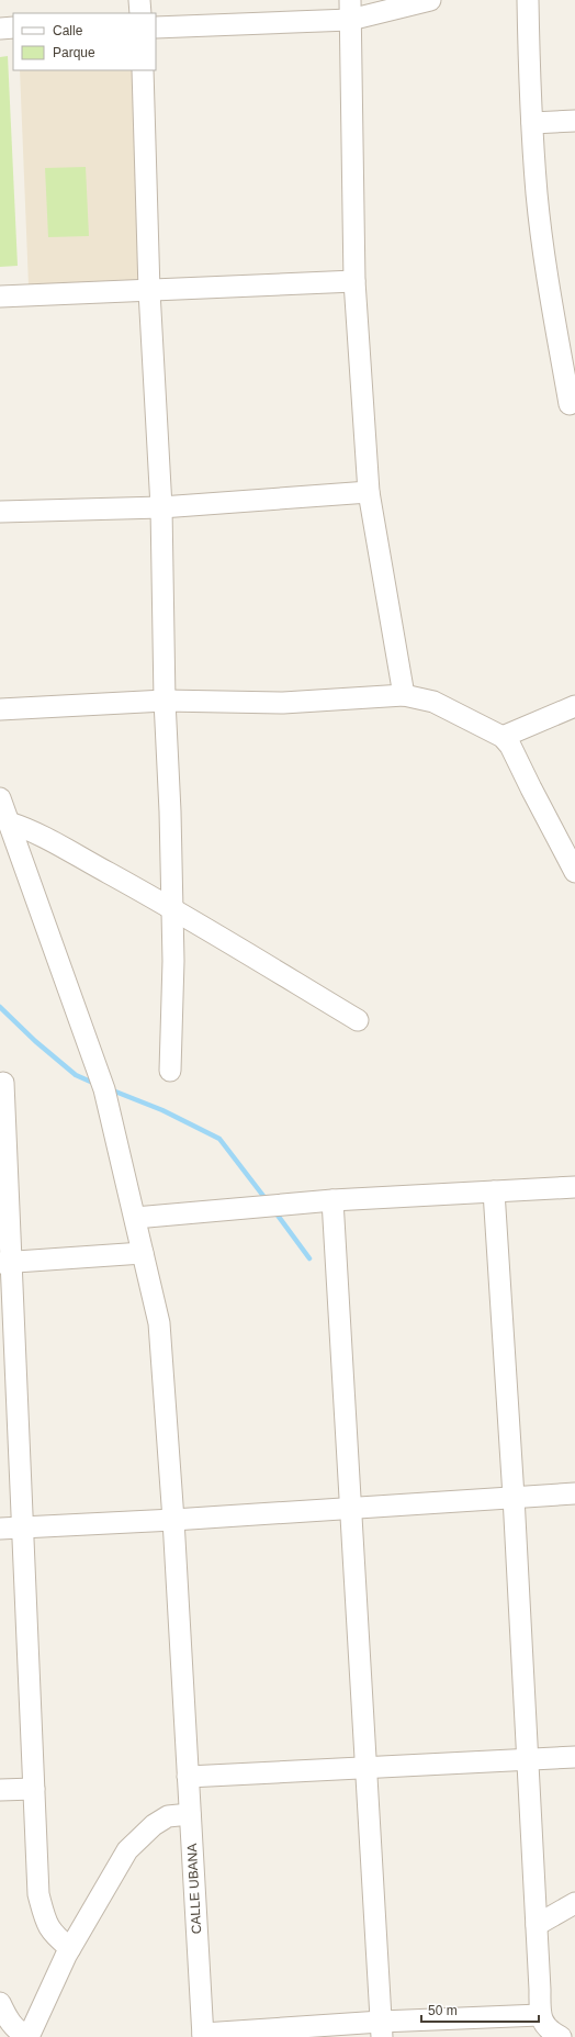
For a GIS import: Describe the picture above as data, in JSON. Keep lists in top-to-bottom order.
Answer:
{
  "streets": {
    "street": ["CALLE UBANA"]
  },
  "legend": ["Calle", "Parque"],
  "scale_bar": "50 m"
}
